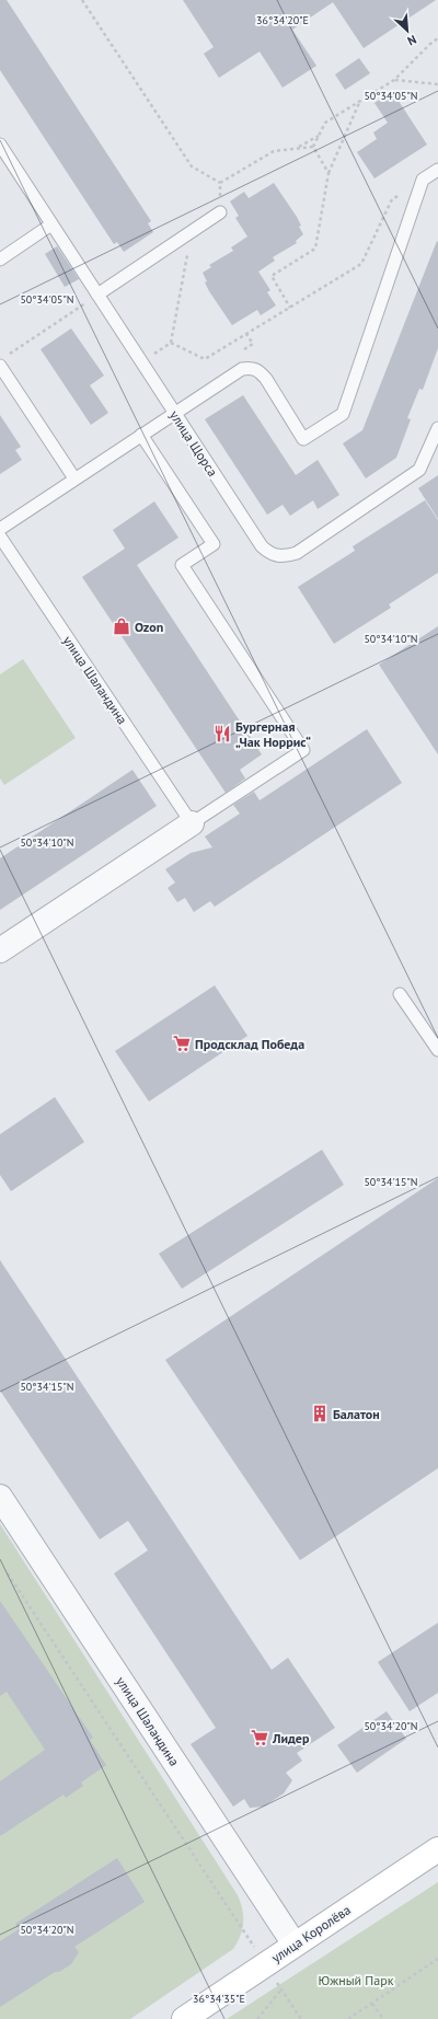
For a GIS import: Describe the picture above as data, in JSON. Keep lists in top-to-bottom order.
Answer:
{
  "streets": {
    "street": ["улица Шаландина", "улица Королёва"],
    "lane": ["улица Щорса"]
  },
  "crossings": [
    ["улица Шаландина", "улица Королёва"]
  ],
  "parks": ["Южный Парк"],
  "places": {
    "shop": ["Ozon"],
    "restaurant": ["Бургерная „Чак Норрис“"],
    "supermarket": ["Продсклад Победа", "Лидер"],
    "building": ["Балатон"]
  },
  "north": "bottom right",
  "coordinates": [
    "36°34'20\"E",
    "50°34'05\"N",
    "50°34'10\"N",
    "50°34'15\"N",
    "50°34'20\"N",
    "36°34'35\"E"
  ]
}
